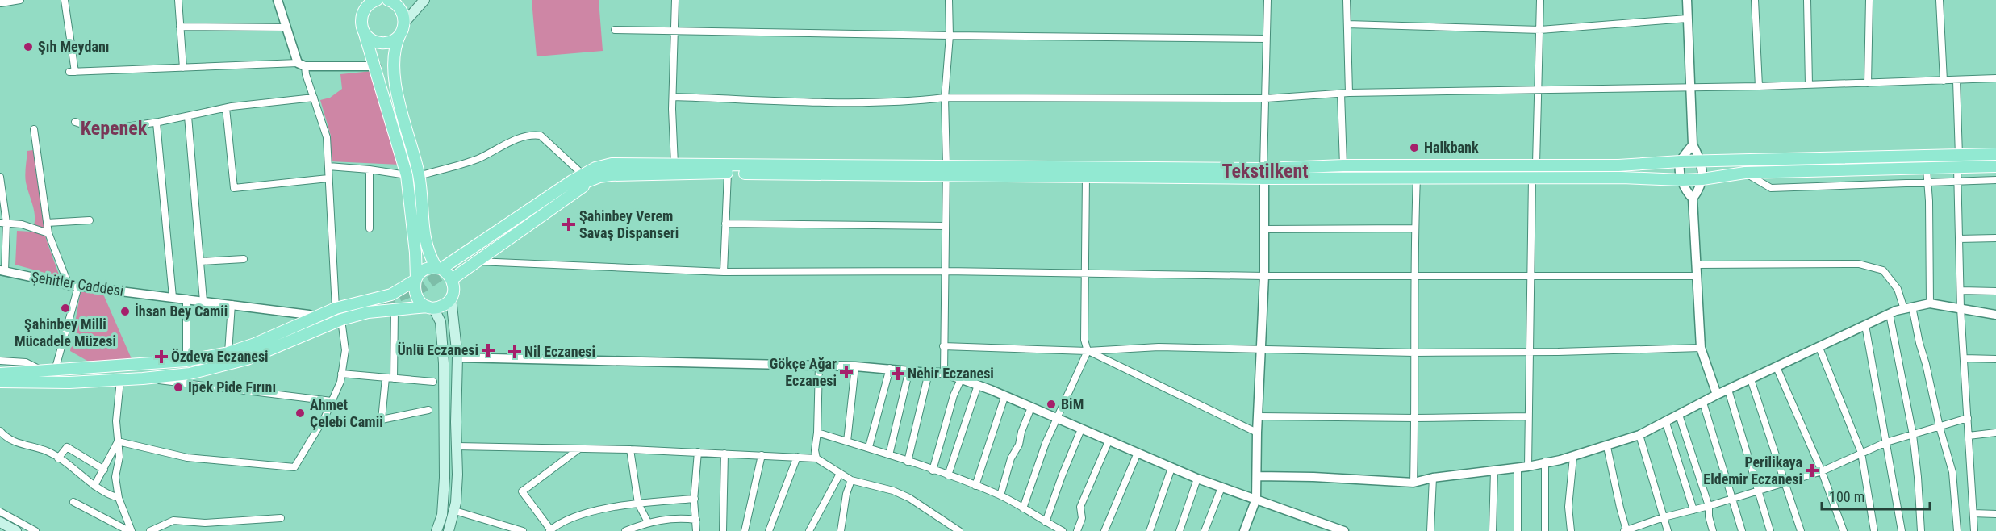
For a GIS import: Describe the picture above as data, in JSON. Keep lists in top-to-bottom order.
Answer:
{
  "streets": {
    "street": ["Şehitler Caddesi"]
  },
  "districts": ["Kepenek", "Tekstilkent"],
  "places": {
    "other": [
      "Şıh Meydanı",
      "Halkbank",
      "Şahinbey Milli Mücadele Müzesi",
      "İhsan Bey Camii",
      "Ipek Pide Fırını",
      "BiM",
      "Ahmet Çelebi Camii"
    ],
    "health": [
      "Şahinbey Verem Savaş Dispanseri",
      "Ünlü Eczanesi",
      "Nil Eczanesi",
      "Özdeva Eczanesi",
      "Gökçe Ağar Eczanesi",
      "Nehir Eczanesi",
      "Perilikaya Eldemir Eczanesi"
    ]
  },
  "scale_bar": "100 m"
}
